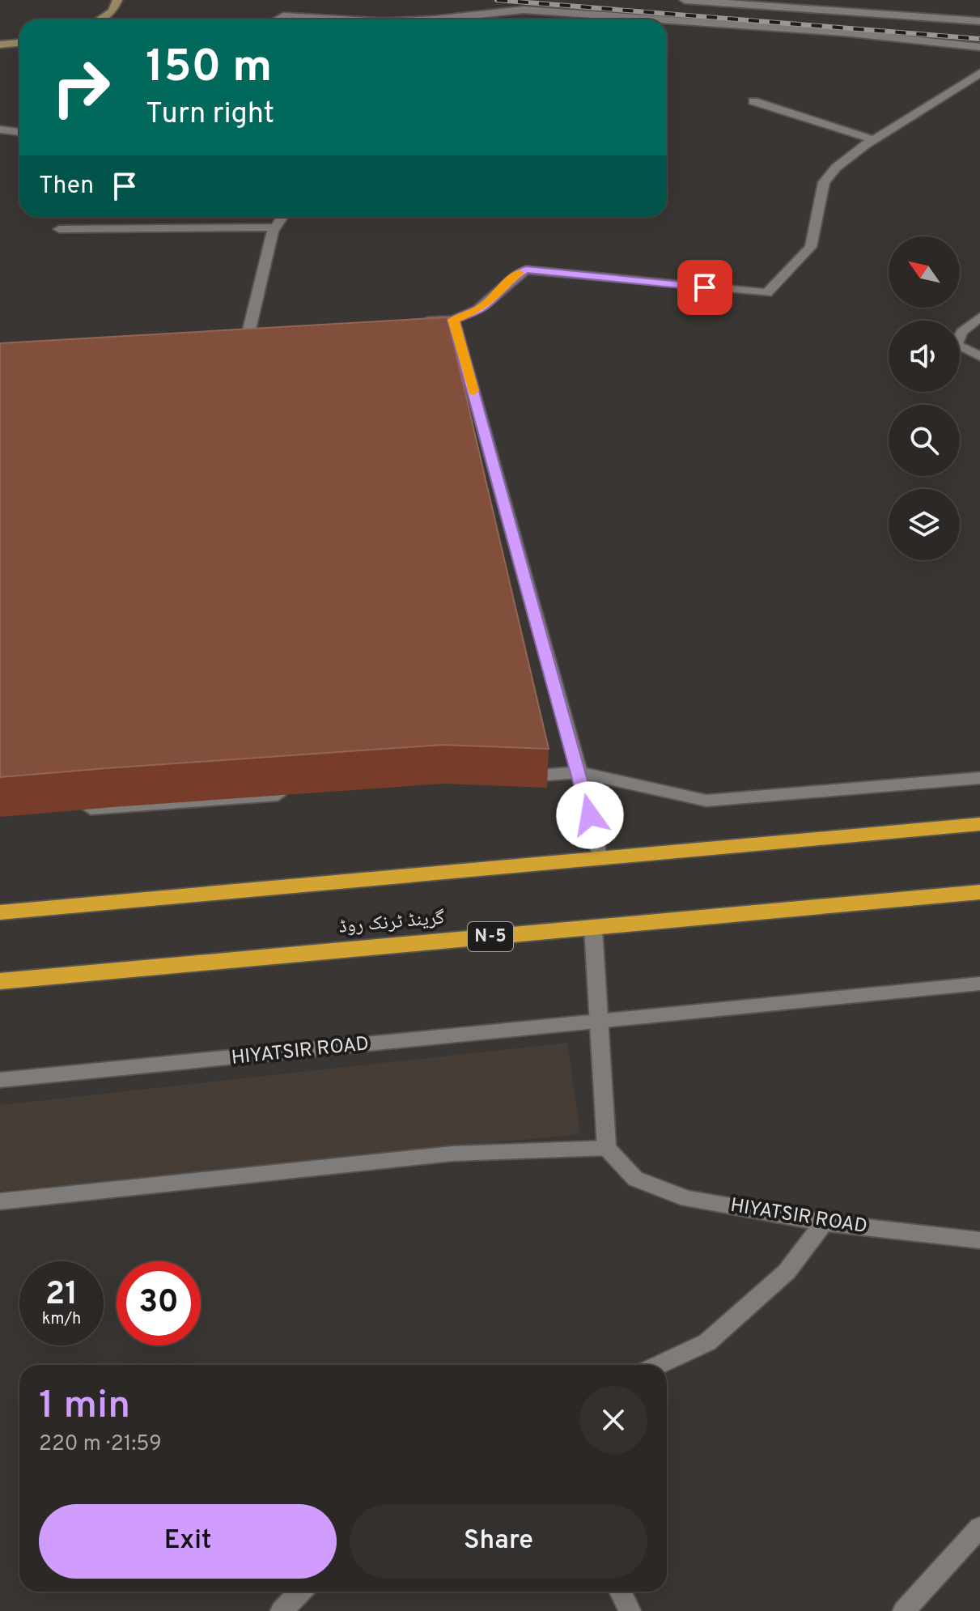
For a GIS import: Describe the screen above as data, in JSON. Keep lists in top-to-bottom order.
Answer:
{
  "streets": {
    "highway": ["گرینڈ ٹرنک روڈ", "N-5"],
    "street": ["HIYATSIR ROAD"]
  },
  "north": "top left",
  "page": {
    "turn": ["150 m", "Turn right"],
    "then": "Then",
    "speed": "21 km/h",
    "limit": "30",
    "heading": ["1 min", "220 m · 21:59"],
    "buttons": ["Exit", "Share"]
  }
}
